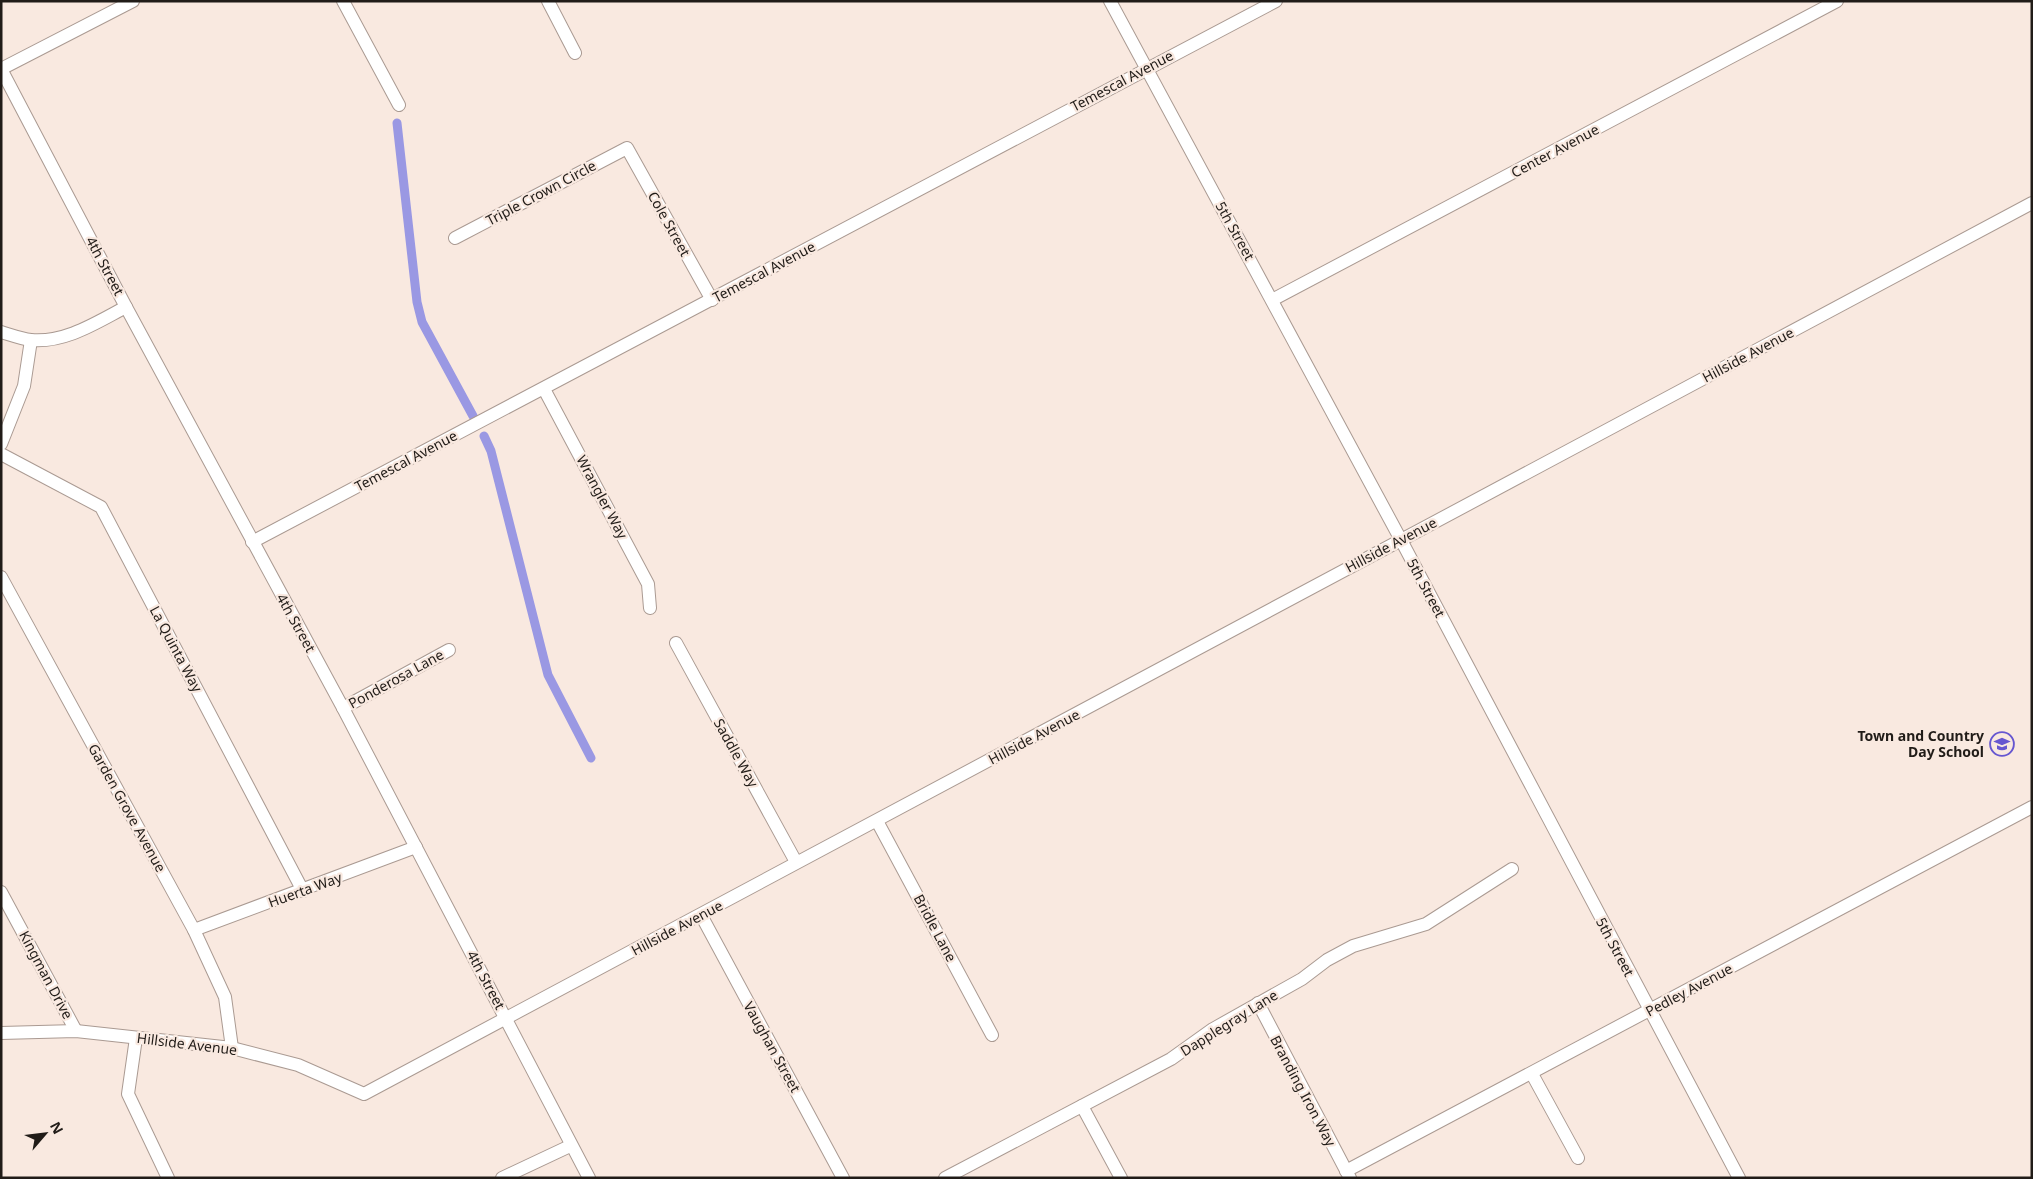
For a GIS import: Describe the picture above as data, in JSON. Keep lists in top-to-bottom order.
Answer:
{
  "streets": {
    "street": [
      "Temescal Avenue",
      "Center Avenue",
      "Triple Crown Circle",
      "Cole Street",
      "5th Street",
      "4th Street",
      "Hillside Avenue",
      "Wrangler Way",
      "La Quinta Way",
      "Ponderosa Lane",
      "Saddle Way",
      "Garden Grove Avenue",
      "Huerta Way",
      "Bridle Lane",
      "Kingman Drive",
      "Pedley Avenue",
      "Dapplegray Lane",
      "Vaughan Street",
      "Branding Iron Way"
    ]
  },
  "crossings": [
    ["Temescal Avenue", "Cole Street"],
    ["Temescal Avenue", "5th Street"],
    ["Temescal Avenue", "4th Street"],
    ["Temescal Avenue", "Wrangler Way"],
    ["Center Avenue", "5th Street"],
    ["Triple Crown Circle", "Cole Street"],
    ["5th Street", "Hillside Avenue"],
    ["5th Street", "Pedley Avenue"],
    ["4th Street", "Hillside Avenue"],
    ["4th Street", "Ponderosa Lane"],
    ["4th Street", "Huerta Way"],
    ["Hillside Avenue", "Saddle Way"],
    ["Hillside Avenue", "Garden Grove Avenue"],
    ["Hillside Avenue", "Bridle Lane"],
    ["Hillside Avenue", "Kingman Drive"],
    ["Hillside Avenue", "Vaughan Street"],
    ["La Quinta Way", "Huerta Way"],
    ["Garden Grove Avenue", "Huerta Way"],
    ["Pedley Avenue", "Branding Iron Way"],
    ["Dapplegray Lane", "Branding Iron Way"]
  ],
  "places": {
    "school or university": ["Town and Country Day School"]
  },
  "north": "top right"
}
